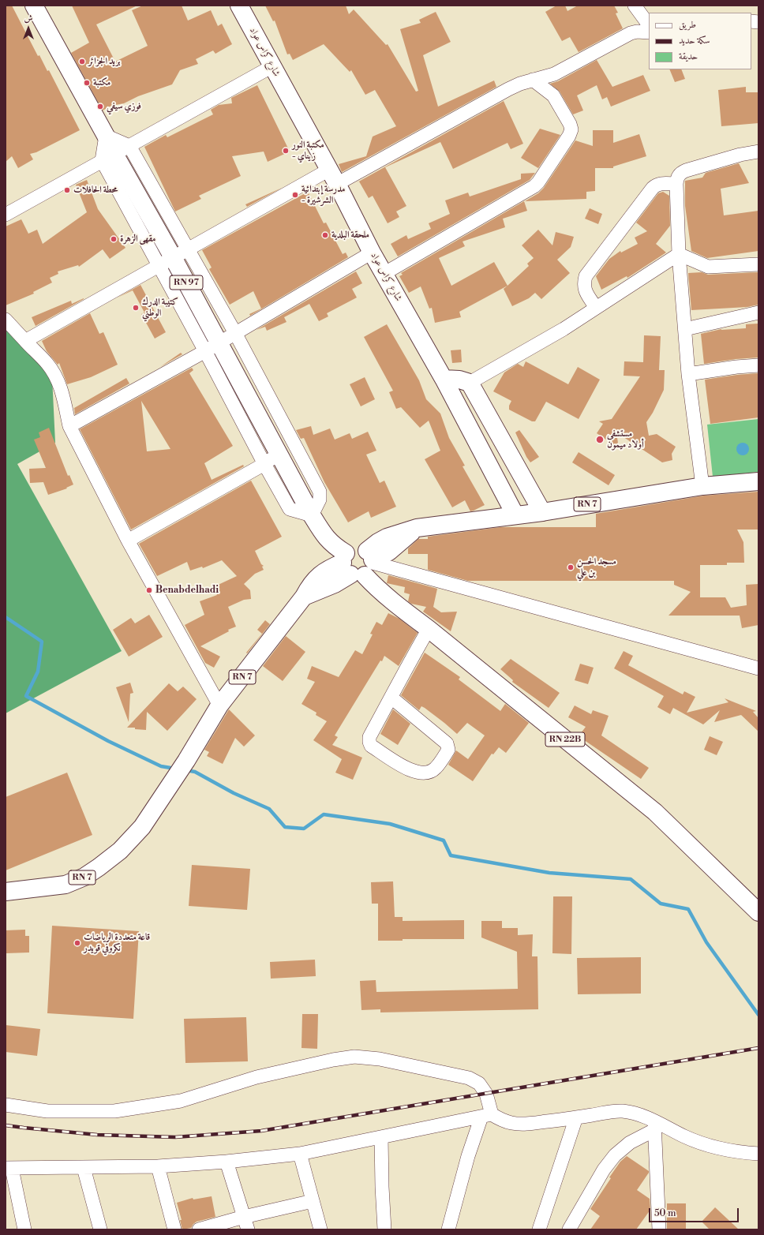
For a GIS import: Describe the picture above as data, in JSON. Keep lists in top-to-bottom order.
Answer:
{
  "streets": {
    "main road": [
      "شارع كراس عواد",
      "RN 97",
      "RN 7",
      "RN 22B"
    ]
  },
  "crossings": [
    ["شارع كراس عواد", "RN 7"],
    ["RN 97", "RN 7"],
    ["RN 97", "RN 22B"],
    ["RN 7", "RN 22B"]
  ],
  "places": [
    "بريد الجزائر",
    "مكتبة",
    "فوزي سيفي",
    "مكتبة النور - زيناي",
    "محطة الحافلات",
    "مدرسة إبتدائية - الشرشيرة",
    "ملحقة البلدية",
    "مقهى الزهرة",
    "كتيبة الدرك الوطني",
    "مستشفى أولاد ميمون",
    "مسجد الحسن بن علي",
    "Benabdelhadi",
    "قاعة متعددة الرياضات نكروفي قويدر"
  ],
  "legend": ["طريق", "سكة حديد", "حديقة"],
  "scale_bar": "50 m",
  "north": "top"
}
